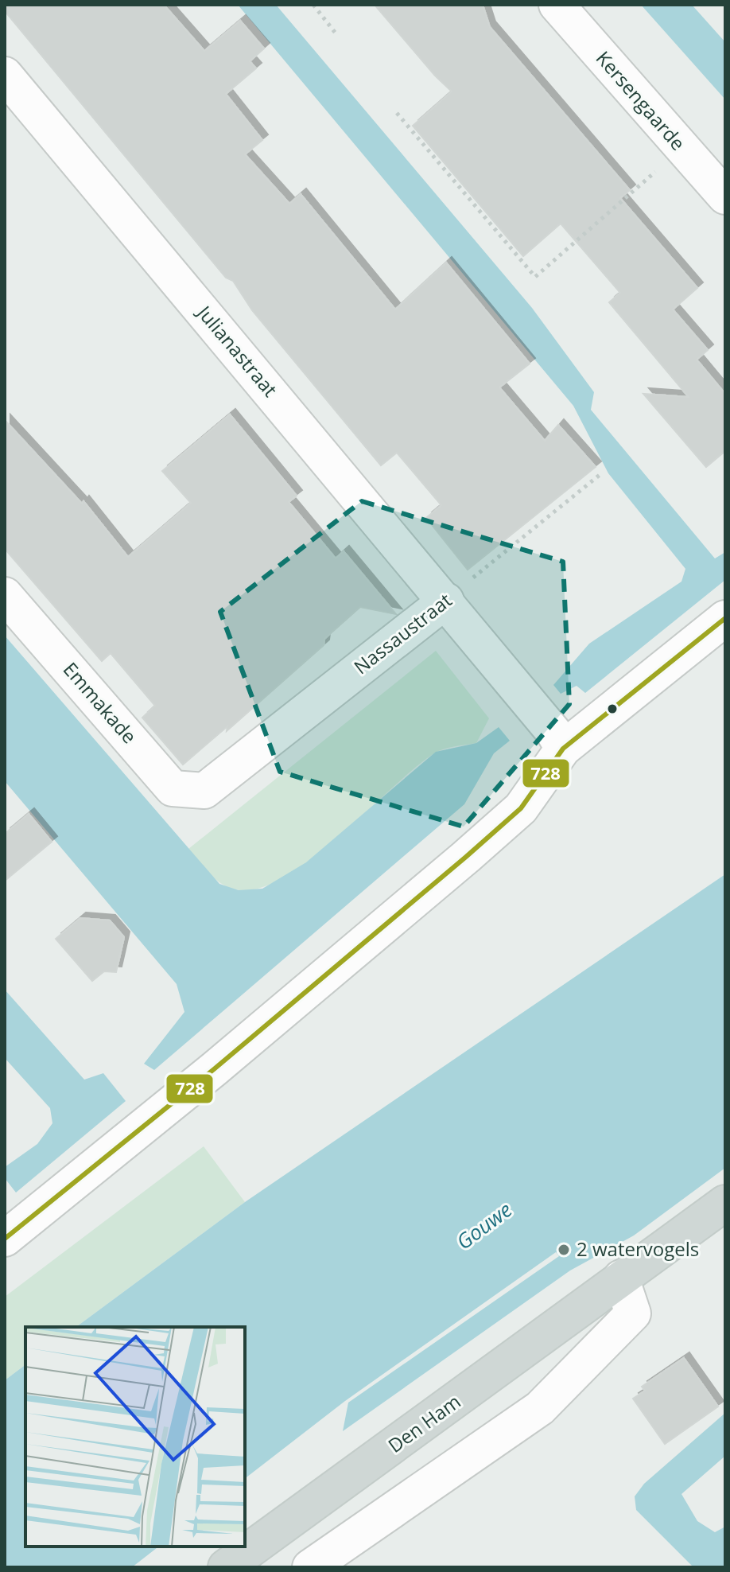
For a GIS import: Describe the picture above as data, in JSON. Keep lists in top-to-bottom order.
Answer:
{
  "streets": {
    "main road": ["Den Ham"],
    "street": [
      "Kersengaarde",
      "Julianastraat",
      "Nassaustraat",
      "Emmakade"
    ]
  },
  "crossings": [
    ["Julianastraat", "Nassaustraat"],
    ["Nassaustraat", "Emmakade"]
  ],
  "water": ["Gouwe"],
  "places": ["2 watervogels"],
  "lines": ["transit line 728"]
}
